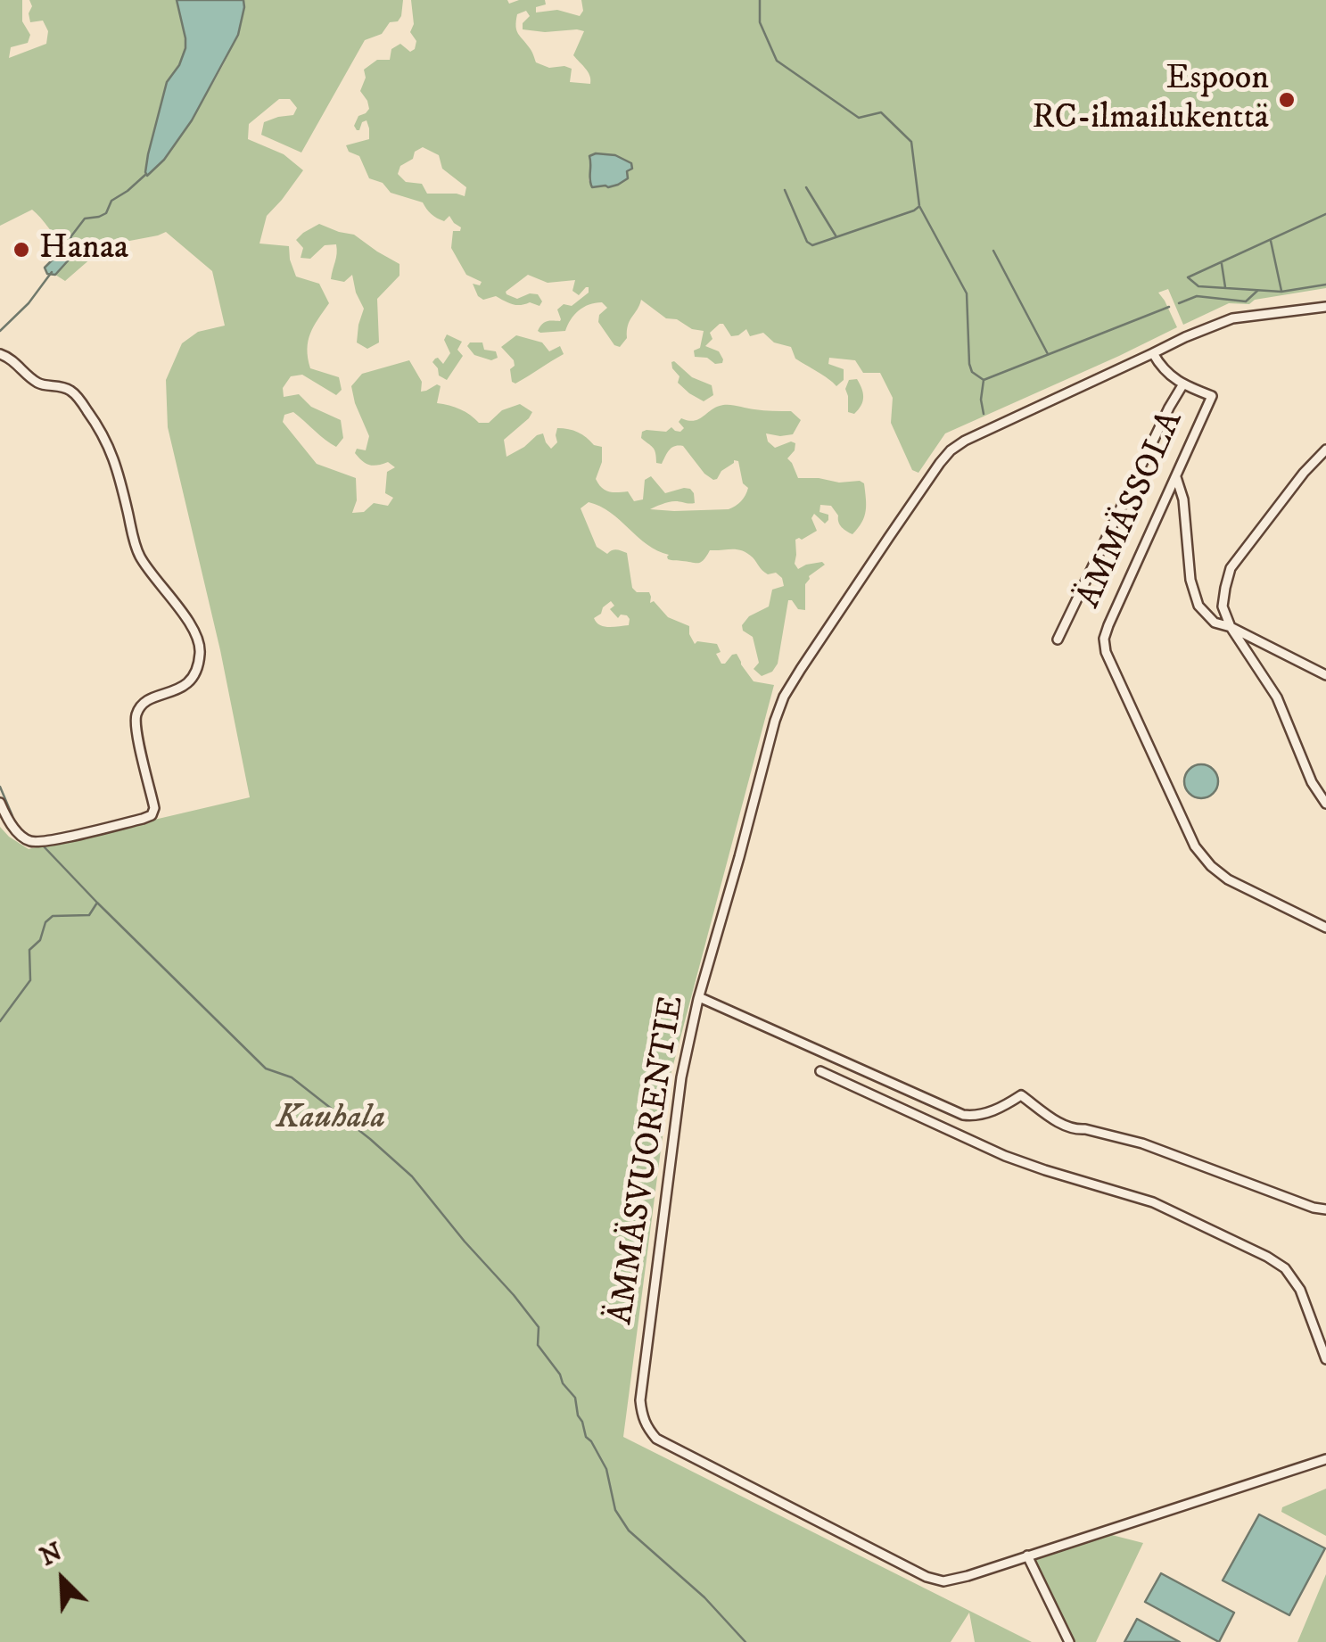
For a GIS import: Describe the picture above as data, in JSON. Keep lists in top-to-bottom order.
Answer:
{
  "streets": {
    "street": ["ÄMMÄSSOLA", "ÄMMÄSVUORENTIE"]
  },
  "parks": ["Kauhala"],
  "places": ["Espoon RC-ilmailukenttä", "Hanaa"],
  "north": "top left"
}
